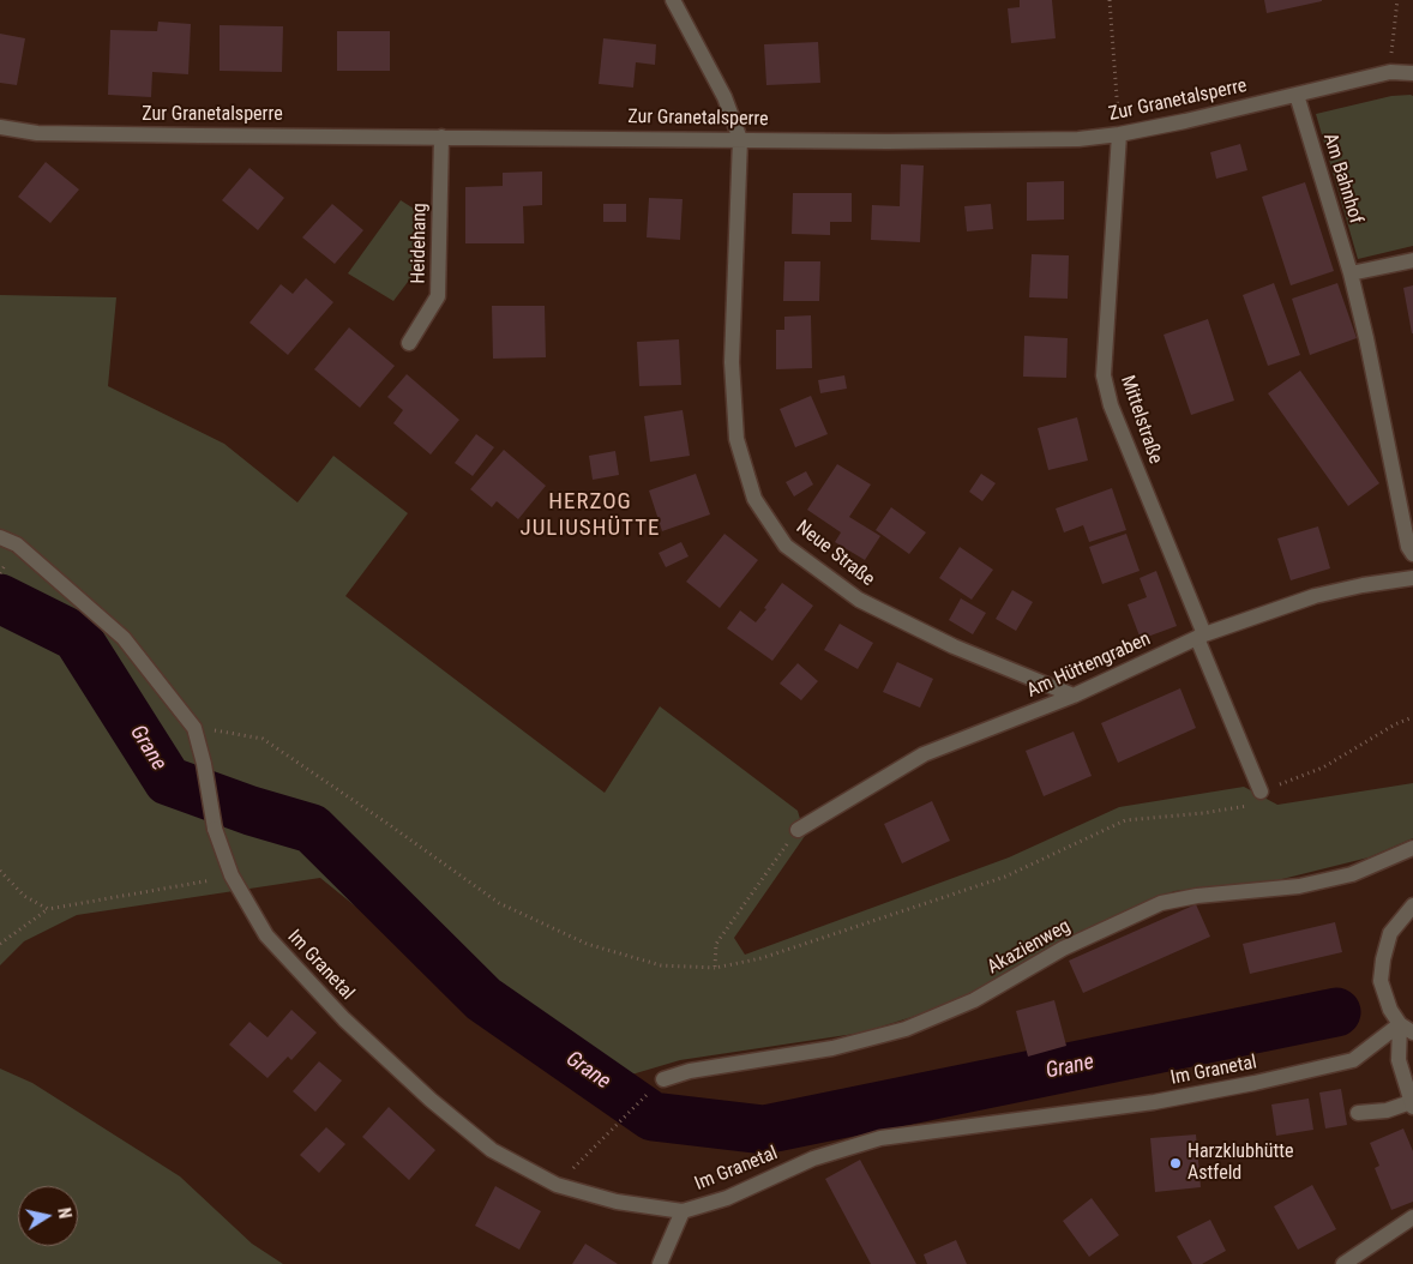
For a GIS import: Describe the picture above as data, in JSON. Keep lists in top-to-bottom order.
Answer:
{
  "streets": {
    "street": [
      "Zur Granetalsperre",
      "Am Bahnhof",
      "Heidehang",
      "Mittelstraße",
      "Neue Straße",
      "Am Hüttengraben",
      "Akazienweg",
      "Im Granetal"
    ]
  },
  "crossings": [
    ["Zur Granetalsperre", "Am Bahnhof"],
    ["Zur Granetalsperre", "Heidehang"],
    ["Zur Granetalsperre", "Mittelstraße"],
    ["Zur Granetalsperre", "Neue Straße"],
    ["Mittelstraße", "Am Hüttengraben"],
    ["Neue Straße", "Am Hüttengraben"]
  ],
  "districts": ["HERZOG JULIUSHÜTTE"],
  "water": ["Grane"],
  "places": ["Harzklubhütte Astfeld"],
  "north": "right"
}
